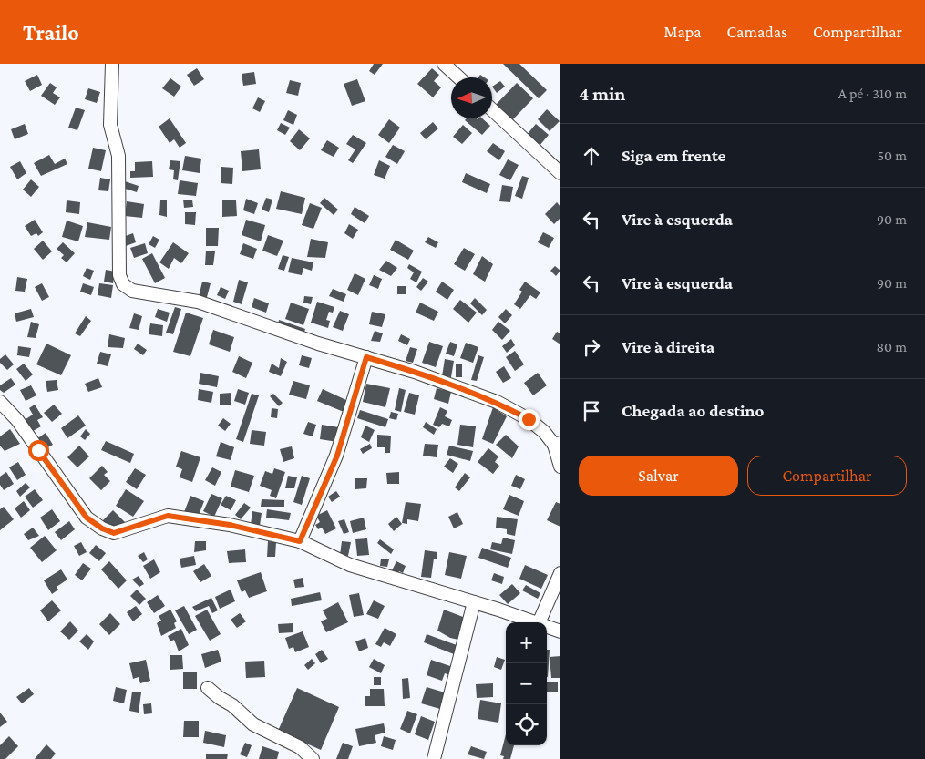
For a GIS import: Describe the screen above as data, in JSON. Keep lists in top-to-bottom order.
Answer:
{
  "north": "left",
  "page": {
    "header": "Trailo",
    "nav": ["Mapa", "Camadas", "Compartilhar"],
    "heading": ["4 min", "A pé · 310 m"],
    "list": [
      ["Siga em frente", "50 m"],
      ["Vire à esquerda", "90 m"],
      ["Vire à esquerda", "90 m"],
      ["Vire à direita", "80 m"],
      "Chegada ao destino"
    ],
    "buttons": ["Salvar", "Compartilhar"],
    "map_buttons": ["+", "−"]
  }
}
